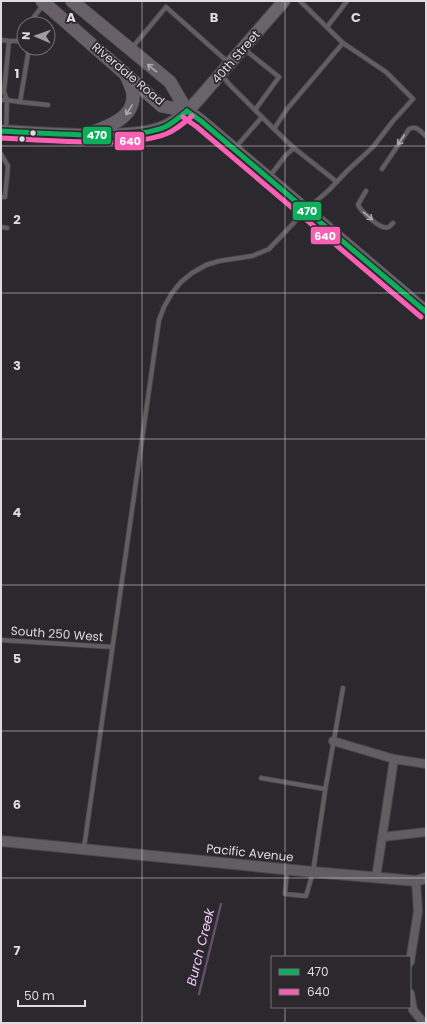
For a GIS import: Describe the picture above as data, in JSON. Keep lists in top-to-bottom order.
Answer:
{
  "streets": {
    "main road": ["40th Street", "Riverdale Road"],
    "street": ["Pacific Avenue"],
    "lane": ["South 250 West"]
  },
  "crossings": [
    ["40th Street", "Riverdale Road"]
  ],
  "water": ["Burch Creek"],
  "lines": ["transit line 470", "transit line 640"],
  "legend": ["470", "640"],
  "scale_bar": "50 m",
  "north": "left",
  "grid": {
    "columns": ["A", "B", "C"],
    "rows": [
      "1",
      "2",
      "3",
      "4",
      "5",
      "6",
      "7"
    ]
  }
}
